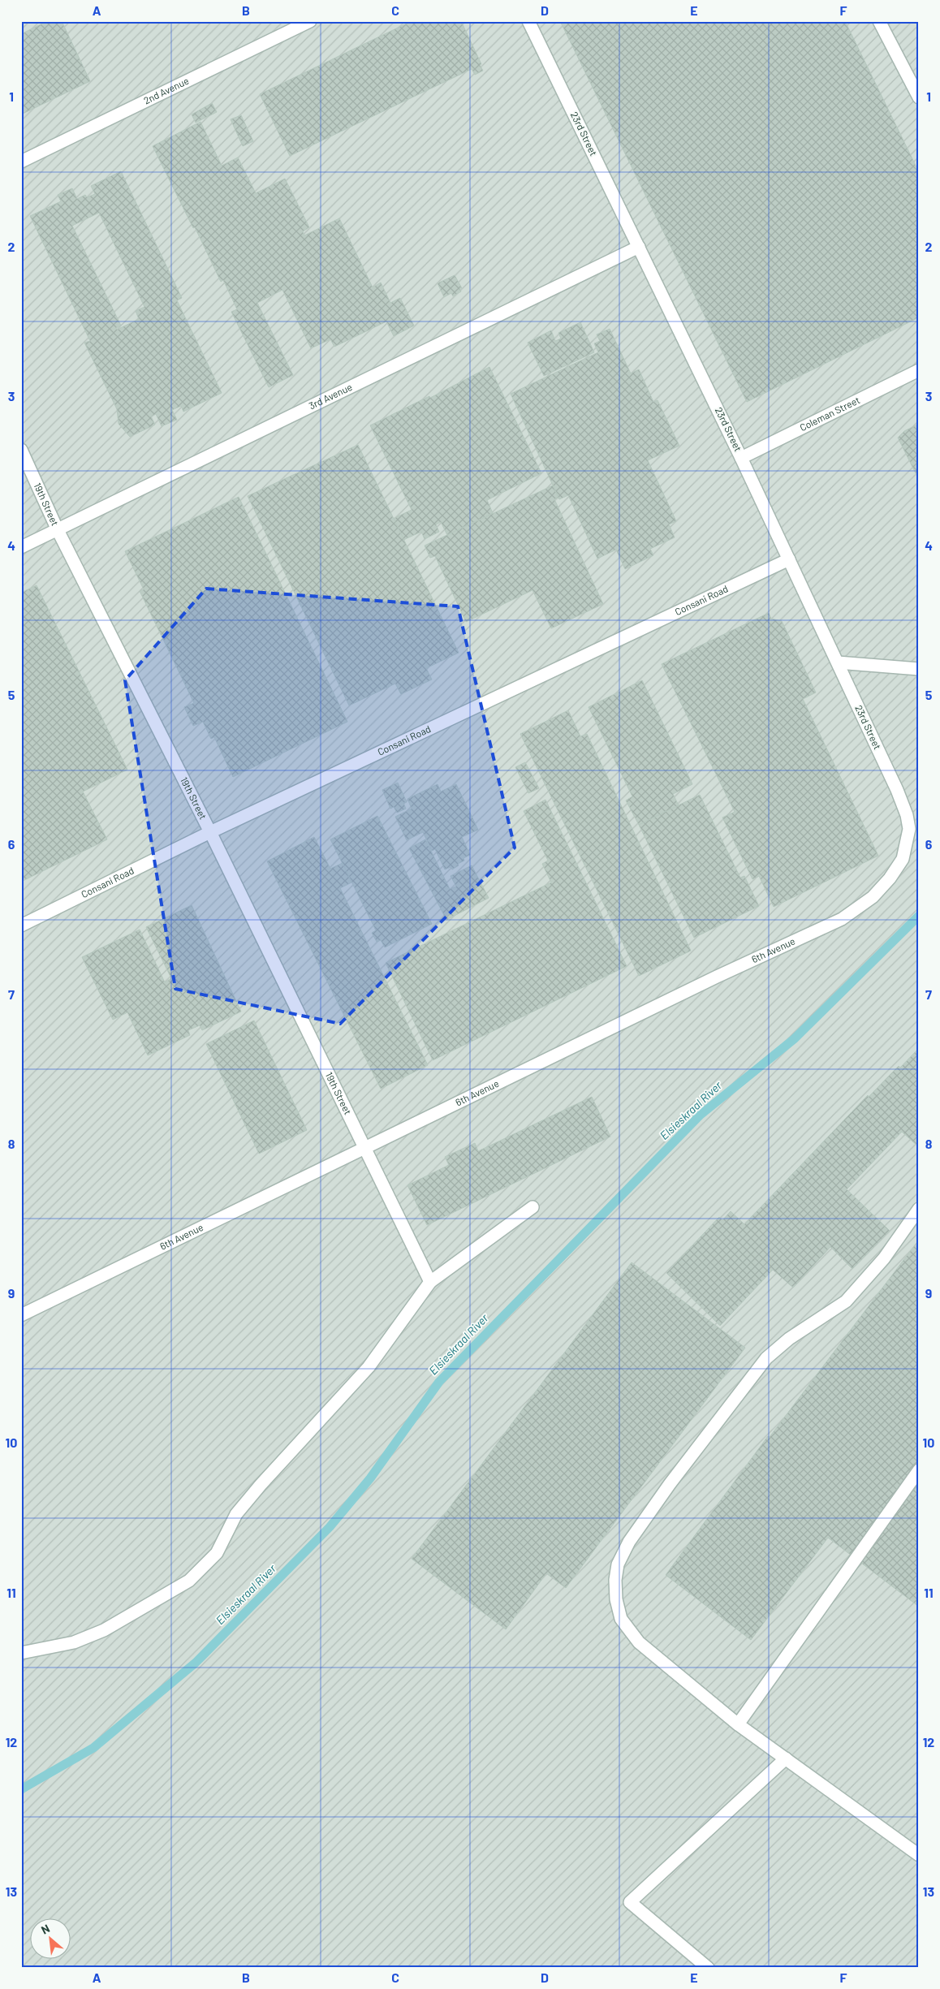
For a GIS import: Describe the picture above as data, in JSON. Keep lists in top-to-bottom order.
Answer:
{
  "streets": {
    "lane": [
      "2nd Avenue",
      "23rd Street",
      "3rd Avenue",
      "Coleman Street",
      "19th Street",
      "Consani Road",
      "6th Avenue"
    ]
  },
  "crossings": [
    ["23rd Street", "3rd Avenue"],
    ["23rd Street", "Coleman Street"],
    ["23rd Street", "Consani Road"],
    ["23rd Street", "6th Avenue"],
    ["3rd Avenue", "19th Street"],
    ["19th Street", "Consani Road"],
    ["19th Street", "6th Avenue"]
  ],
  "water": ["Elsieskraal River"],
  "north": "top left",
  "grid": {
    "columns": [
      "A",
      "B",
      "C",
      "D",
      "E",
      "F"
    ],
    "rows": [
      "1",
      "2",
      "3",
      "4",
      "5",
      "6",
      "7",
      "8",
      "9",
      "10",
      "11",
      "12",
      "13"
    ]
  }
}
